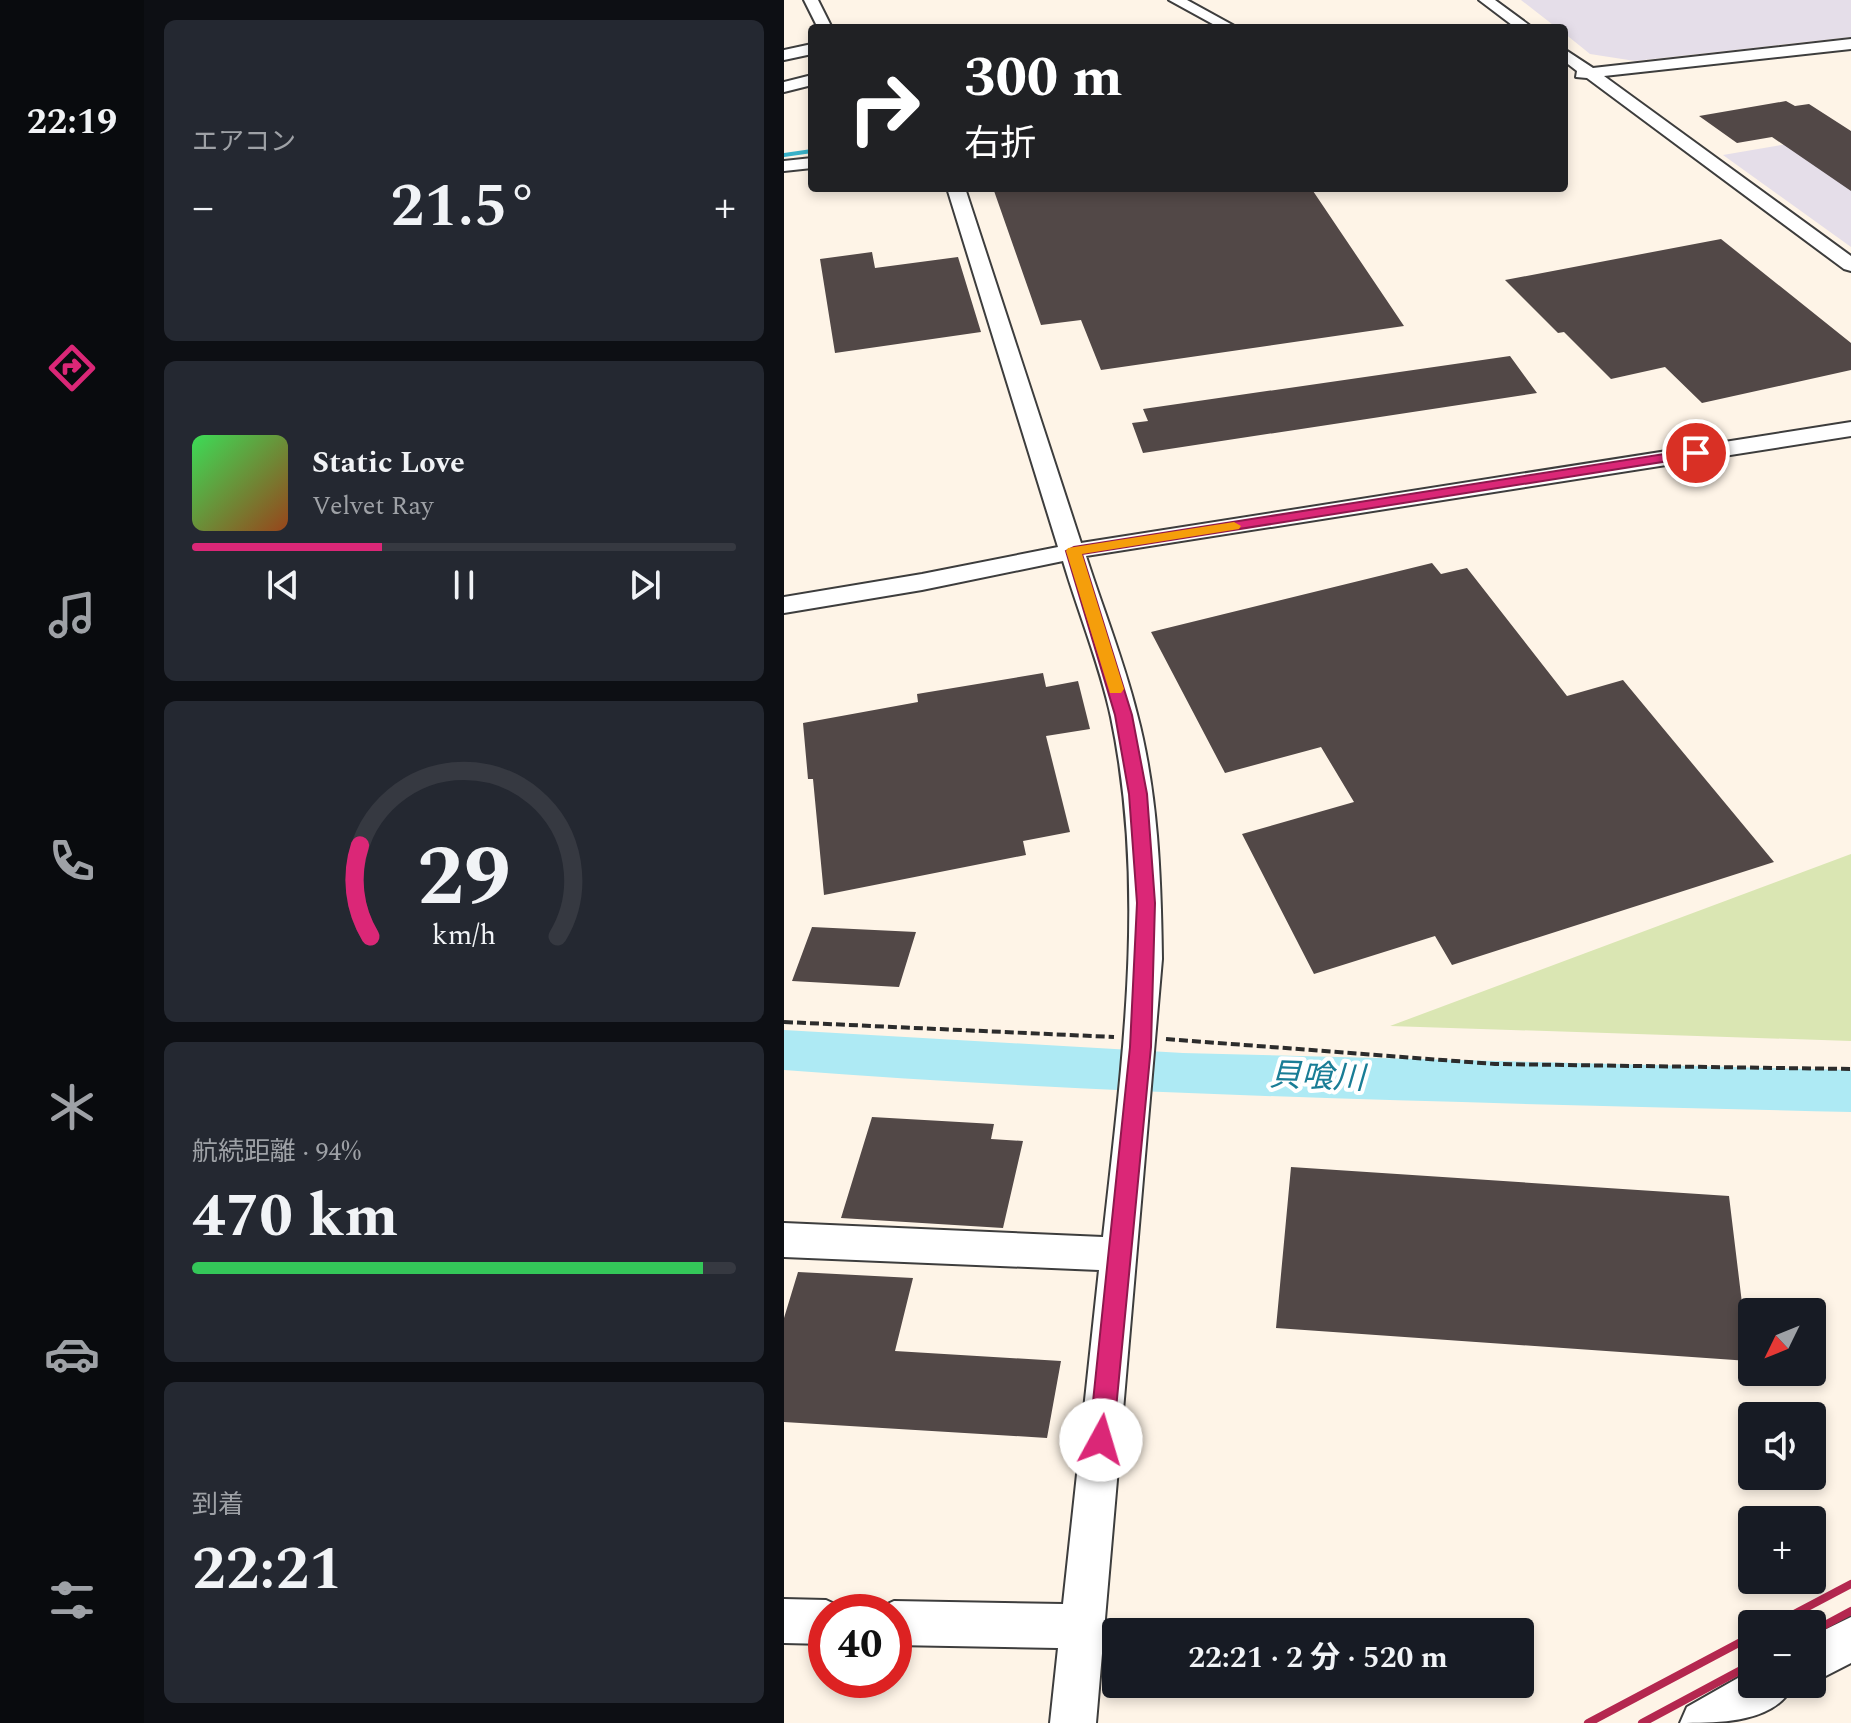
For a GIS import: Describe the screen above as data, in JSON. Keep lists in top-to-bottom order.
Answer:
{
  "water": ["貝喰川"],
  "north": "bottom left",
  "page": {
    "tabs": "22:19",
    "tile": [
      "エアコン",
      ["航続距離 · 94%", "470 km"],
      ["到着", "22:21"]
    ],
    "turn": ["300 m", "右折"],
    "heat": ["−", "21.5°", "+"],
    "song": ["Static Love", "Velvet Ray"],
    "map_buttons": ["+", "−"],
    "limit": "40",
    "trip": "22:21 · 2 分 · 520 m",
    "gauge": ["29", "km/h"]
  }
}
